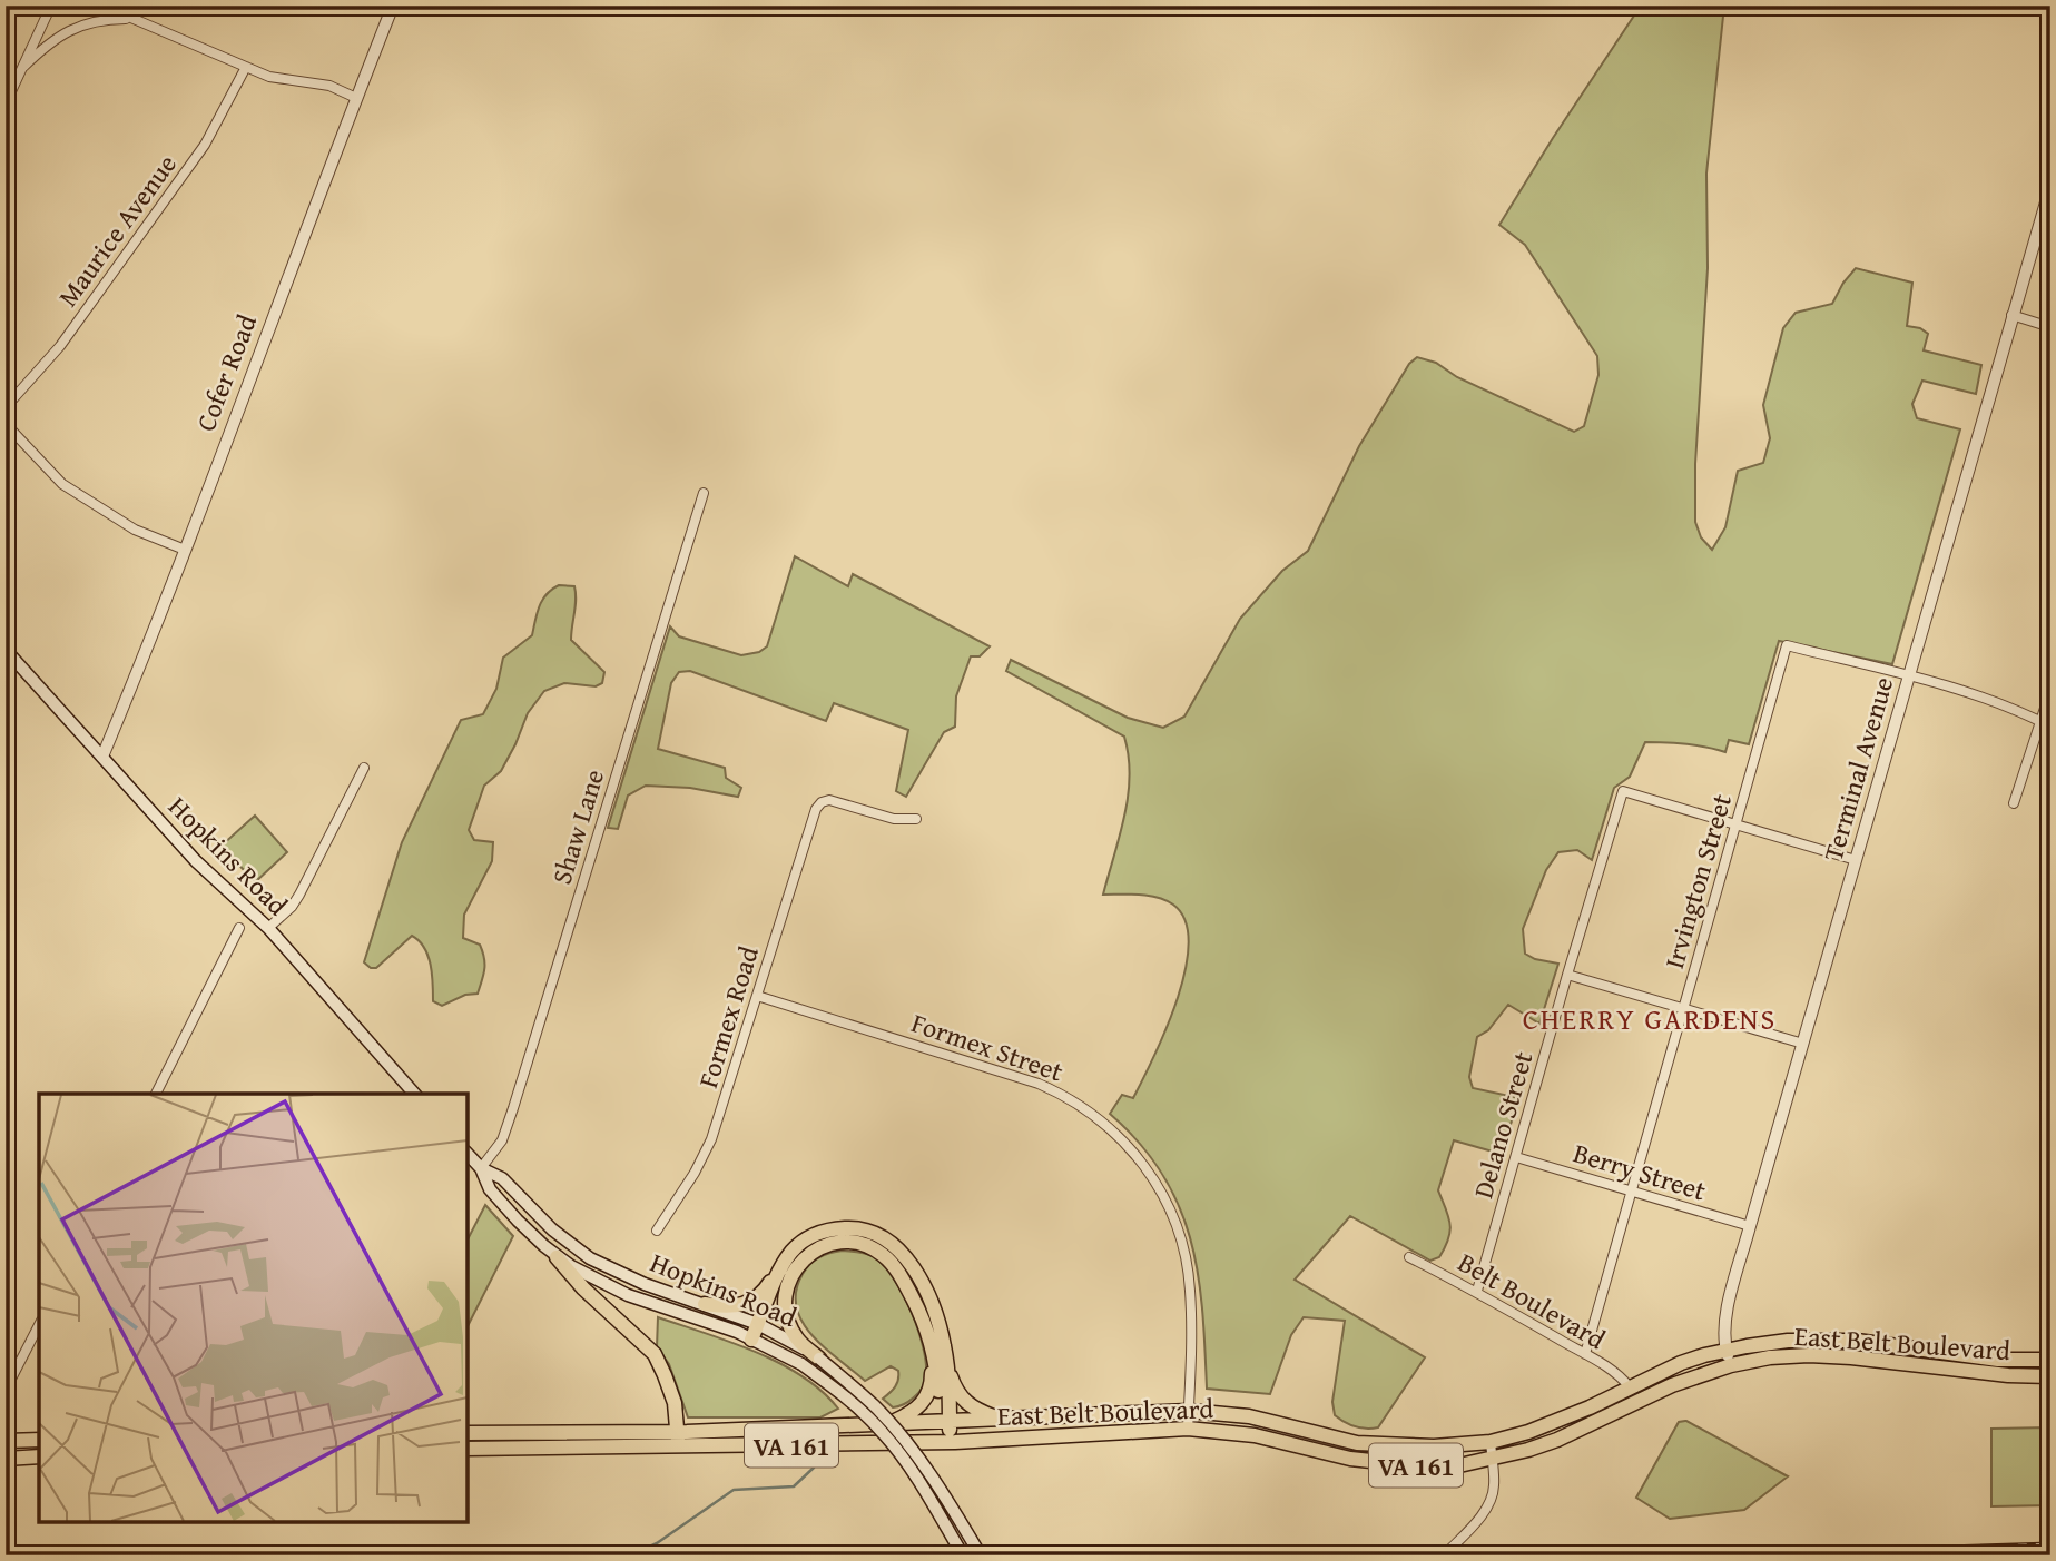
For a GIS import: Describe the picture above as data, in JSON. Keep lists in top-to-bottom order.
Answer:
{
  "streets": {
    "main road": ["Hopkins Road", "East Belt Boulevard", "VA 161"],
    "street": [
      "Maurice Avenue",
      "Cofer Road",
      "Terminal Avenue",
      "Shaw Lane",
      "Irvington Street",
      "Formex Road",
      "Formex Street",
      "Delano Street",
      "Berry Street",
      "Belt Boulevard"
    ]
  },
  "crossings": [
    ["Cofer Road", "Hopkins Road"],
    ["Terminal Avenue", "Irvington Street"],
    ["Terminal Avenue", "Berry Street"],
    ["Terminal Avenue", "East Belt Boulevard"],
    ["Shaw Lane", "Hopkins Road"],
    ["Irvington Street", "Delano Street"],
    ["Irvington Street", "Berry Street"],
    ["Irvington Street", "Belt Boulevard"],
    ["Formex Road", "Formex Street"],
    ["Formex Street", "East Belt Boulevard"],
    ["Delano Street", "Berry Street"],
    ["Delano Street", "Belt Boulevard"],
    ["Belt Boulevard", "East Belt Boulevard"]
  ],
  "districts": ["CHERRY GARDENS"]
}
